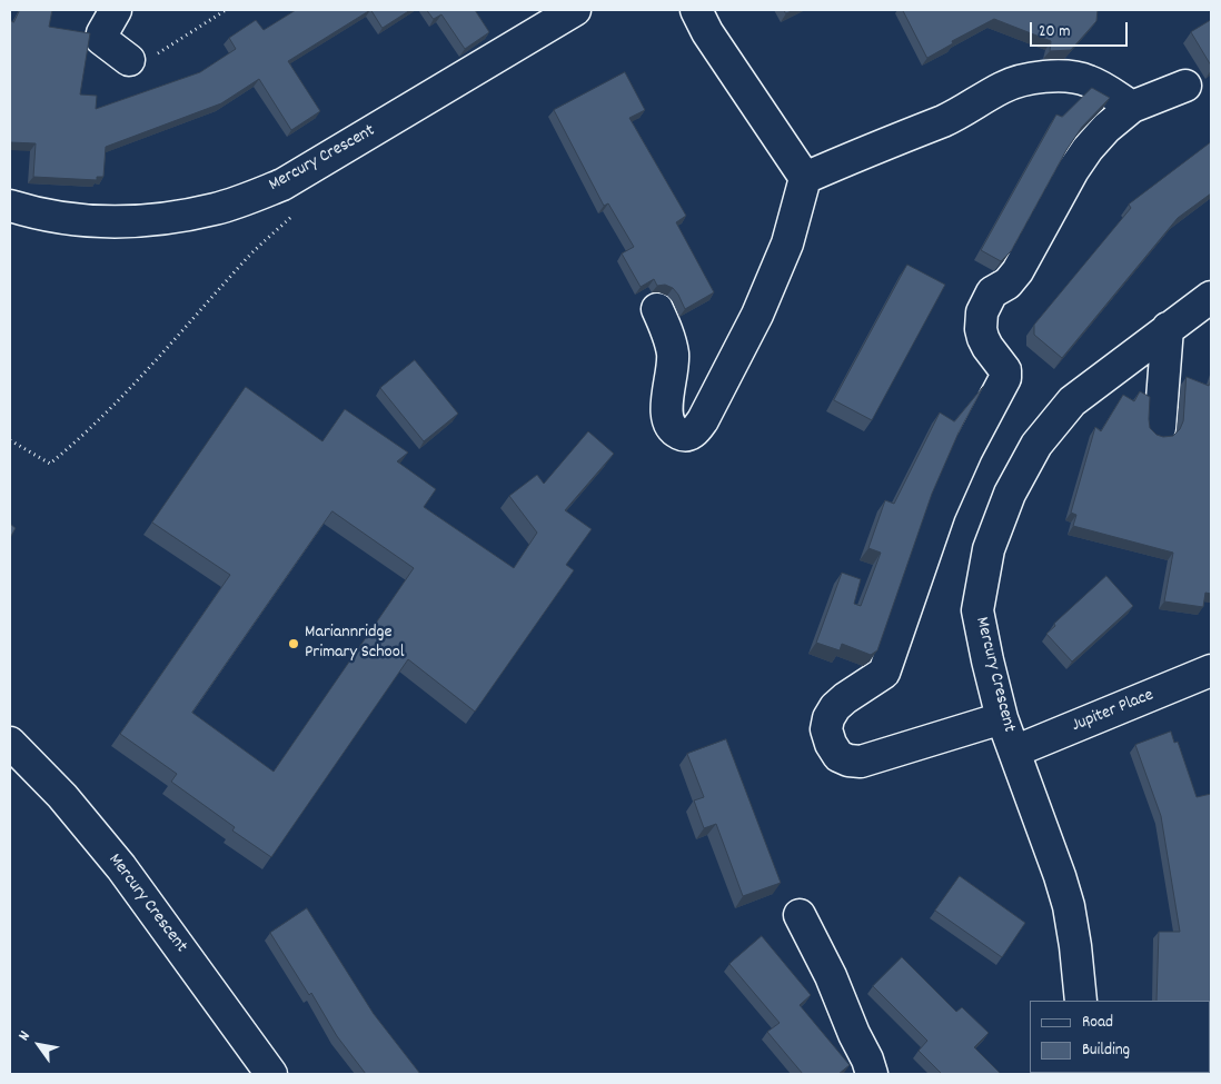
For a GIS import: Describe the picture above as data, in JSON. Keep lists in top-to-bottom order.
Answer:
{
  "streets": {
    "street": ["Mercury Crescent", "Jupiter Place"]
  },
  "crossings": [
    ["Mercury Crescent", "Jupiter Place"]
  ],
  "places": ["Mariannridge Primary School"],
  "legend": ["Road", "Building"],
  "scale_bar": "20 m",
  "north": "top left"
}
